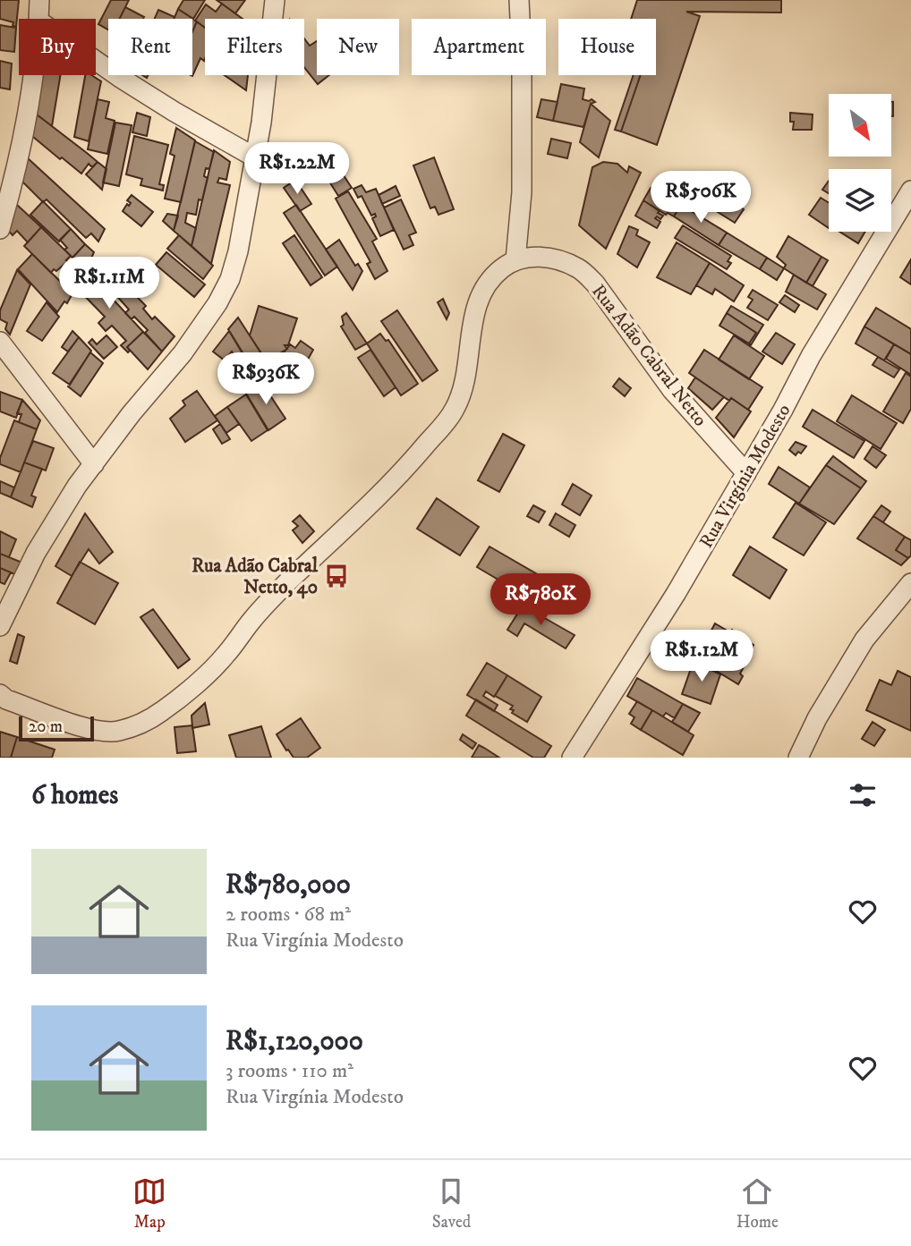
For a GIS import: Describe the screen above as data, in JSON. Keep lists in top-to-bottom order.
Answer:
{
  "streets": {
    "street": ["Rua Adão Cabral Netto", "Rua Virgínia Modesto"]
  },
  "crossings": [
    ["Rua Adão Cabral Netto", "Rua Virgínia Modesto"]
  ],
  "places": {
    "bus stop": ["Rua Adão Cabral Netto, 40"]
  },
  "scale_bar": "20 m",
  "north": "bottom right",
  "page": {
    "chip": [
      "Buy",
      "Rent",
      "Filters",
      "New",
      "Apartment",
      "House"
    ],
    "price": [
      "R$1.22M",
      "R$506K",
      "R$1.11M",
      "R$936K",
      "R$780K",
      "R$1.12M"
    ],
    "scale": "20 m",
    "heading": "6 homes",
    "list": [
      {
        "name": "R$780,000",
        "note": "2 rooms · 68 m² · Rua Virgínia Modesto"
      },
      {
        "name": "R$1,120,000",
        "note": "3 rooms · 110 m² · Rua Virgínia Modesto"
      }
    ],
    "tabs": ["Map", "Saved", "Home"]
  }
}
